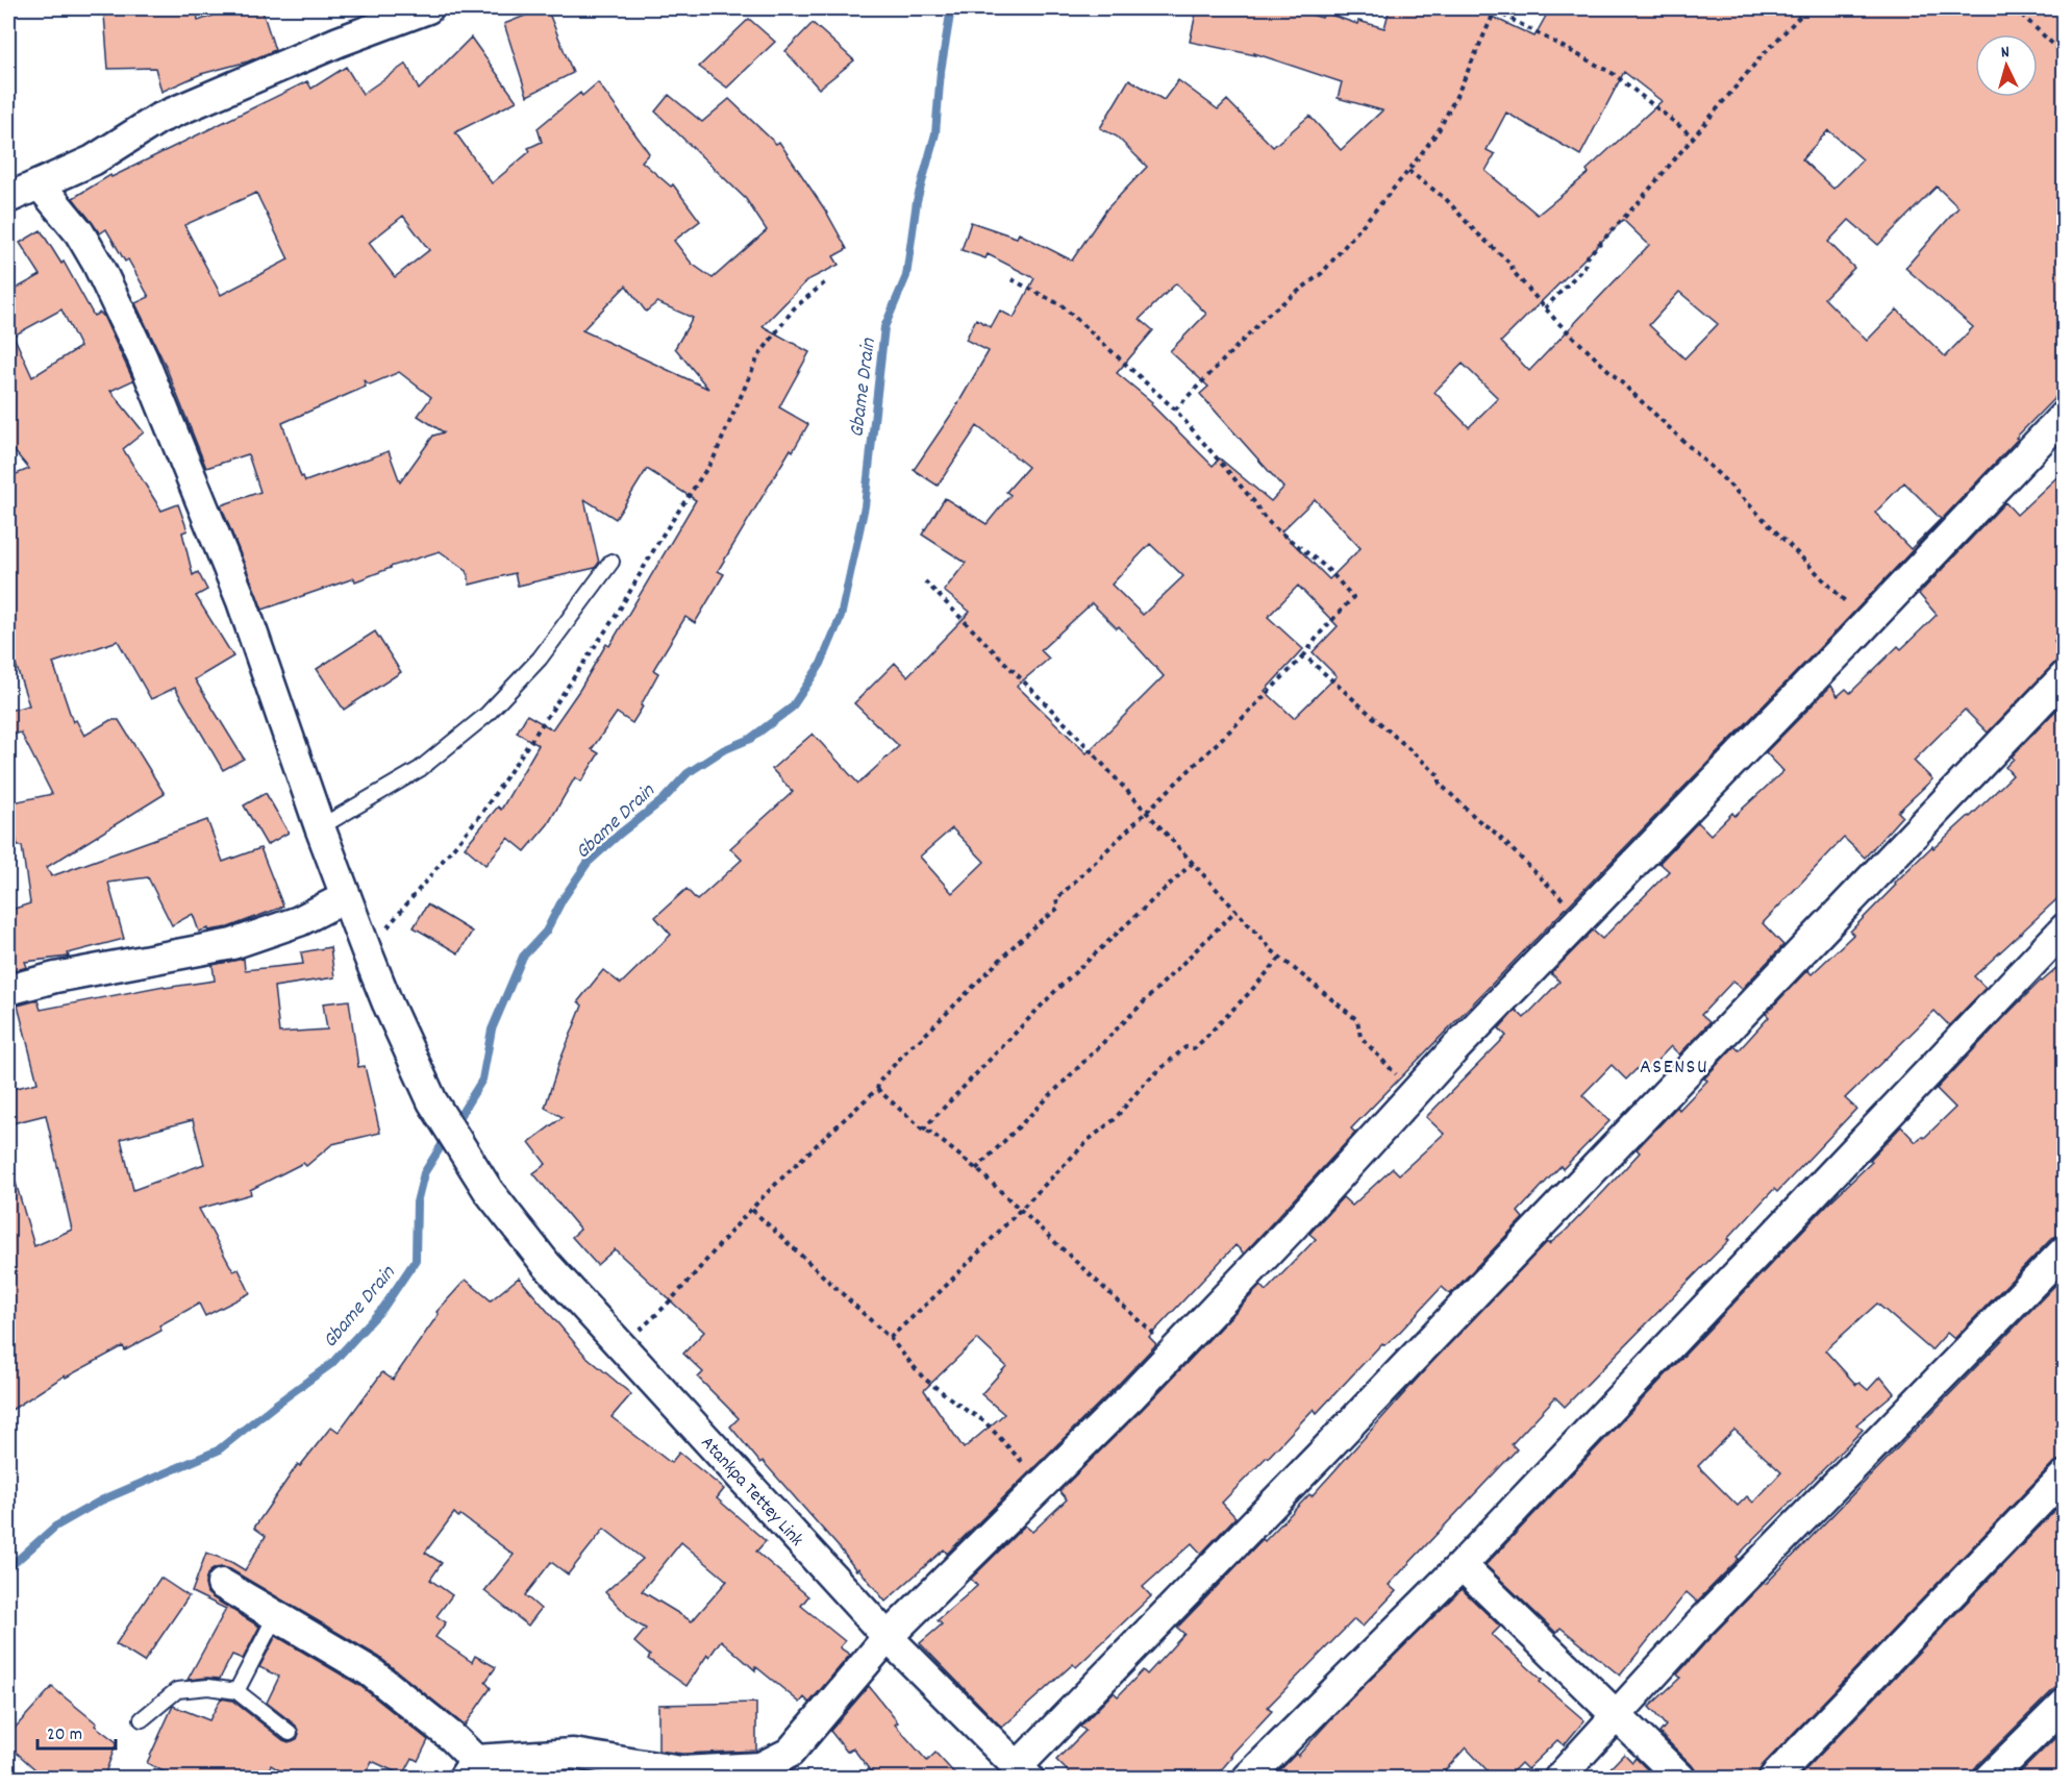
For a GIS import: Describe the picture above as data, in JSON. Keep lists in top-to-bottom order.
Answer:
{
  "streets": {
    "street": ["Atankpa Tettey Link"]
  },
  "districts": ["ASENSU"],
  "water": ["Gbame Drain"],
  "scale_bar": "20 m",
  "north": "top"
}
